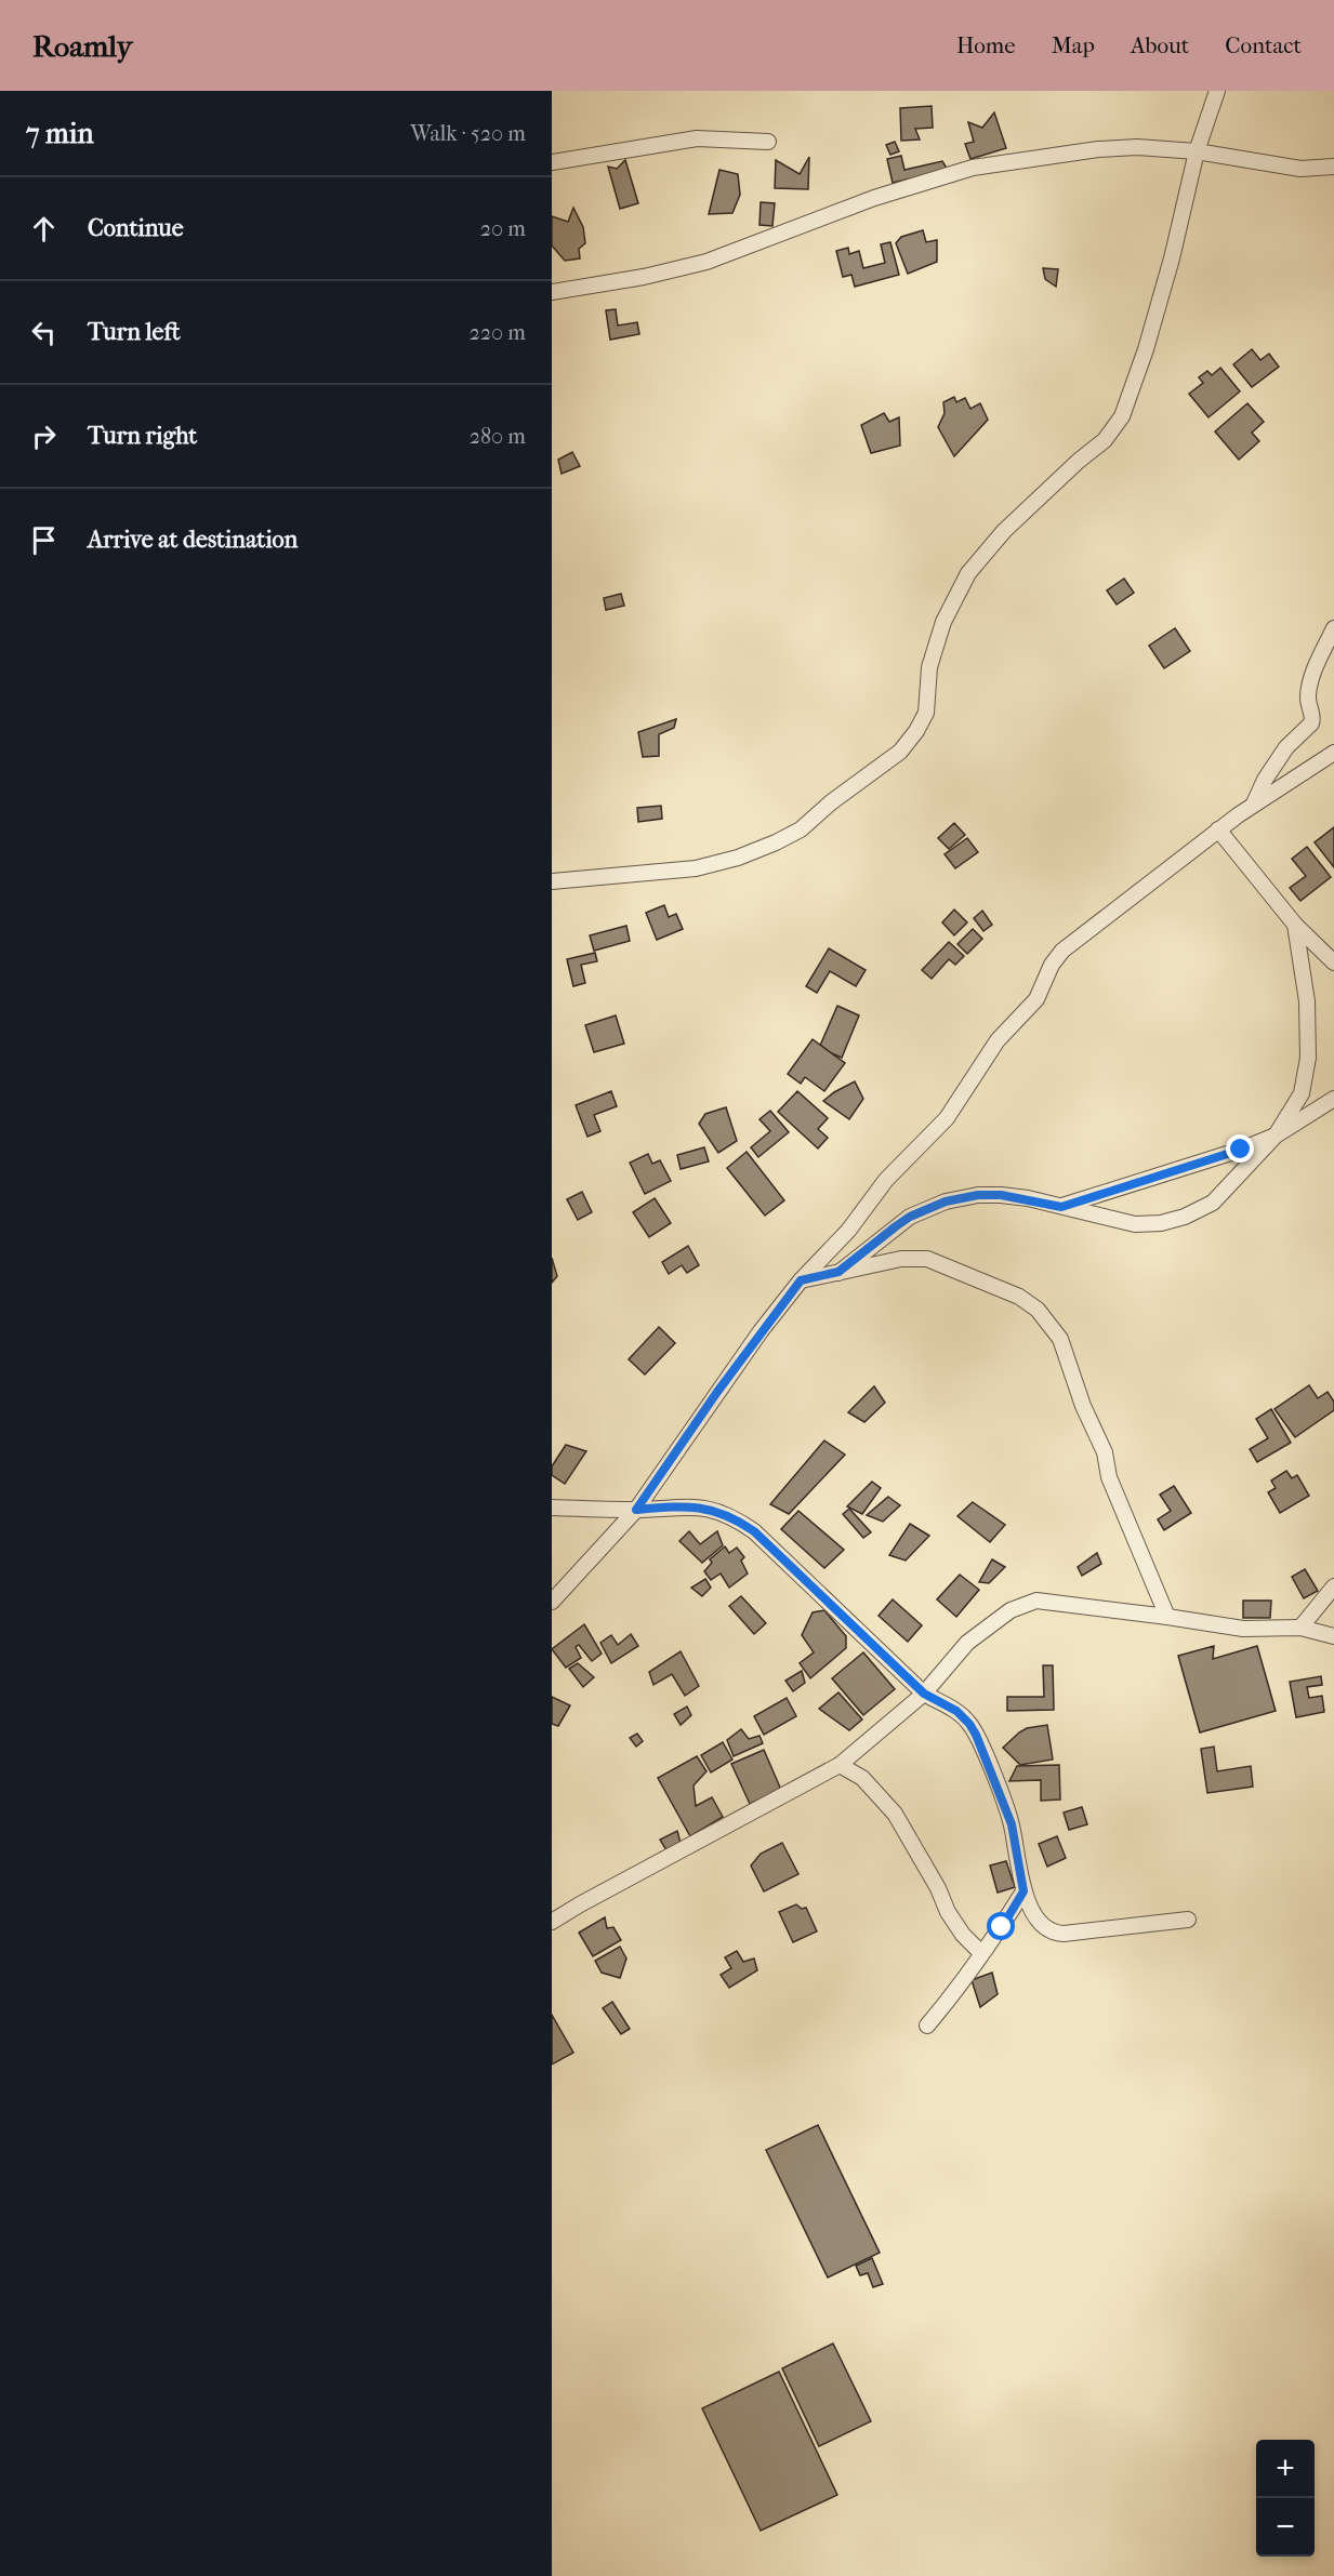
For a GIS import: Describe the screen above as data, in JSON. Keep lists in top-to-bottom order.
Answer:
{
  "page": {
    "header": "Roamly",
    "nav": [
      "Home",
      "Map",
      "About",
      "Contact"
    ],
    "heading": ["7 min", "Walk · 520 m"],
    "list": [
      ["Continue", "20 m"],
      ["Turn left", "220 m"],
      ["Turn right", "280 m"],
      "Arrive at destination"
    ],
    "map_buttons": ["+", "−"]
  }
}
